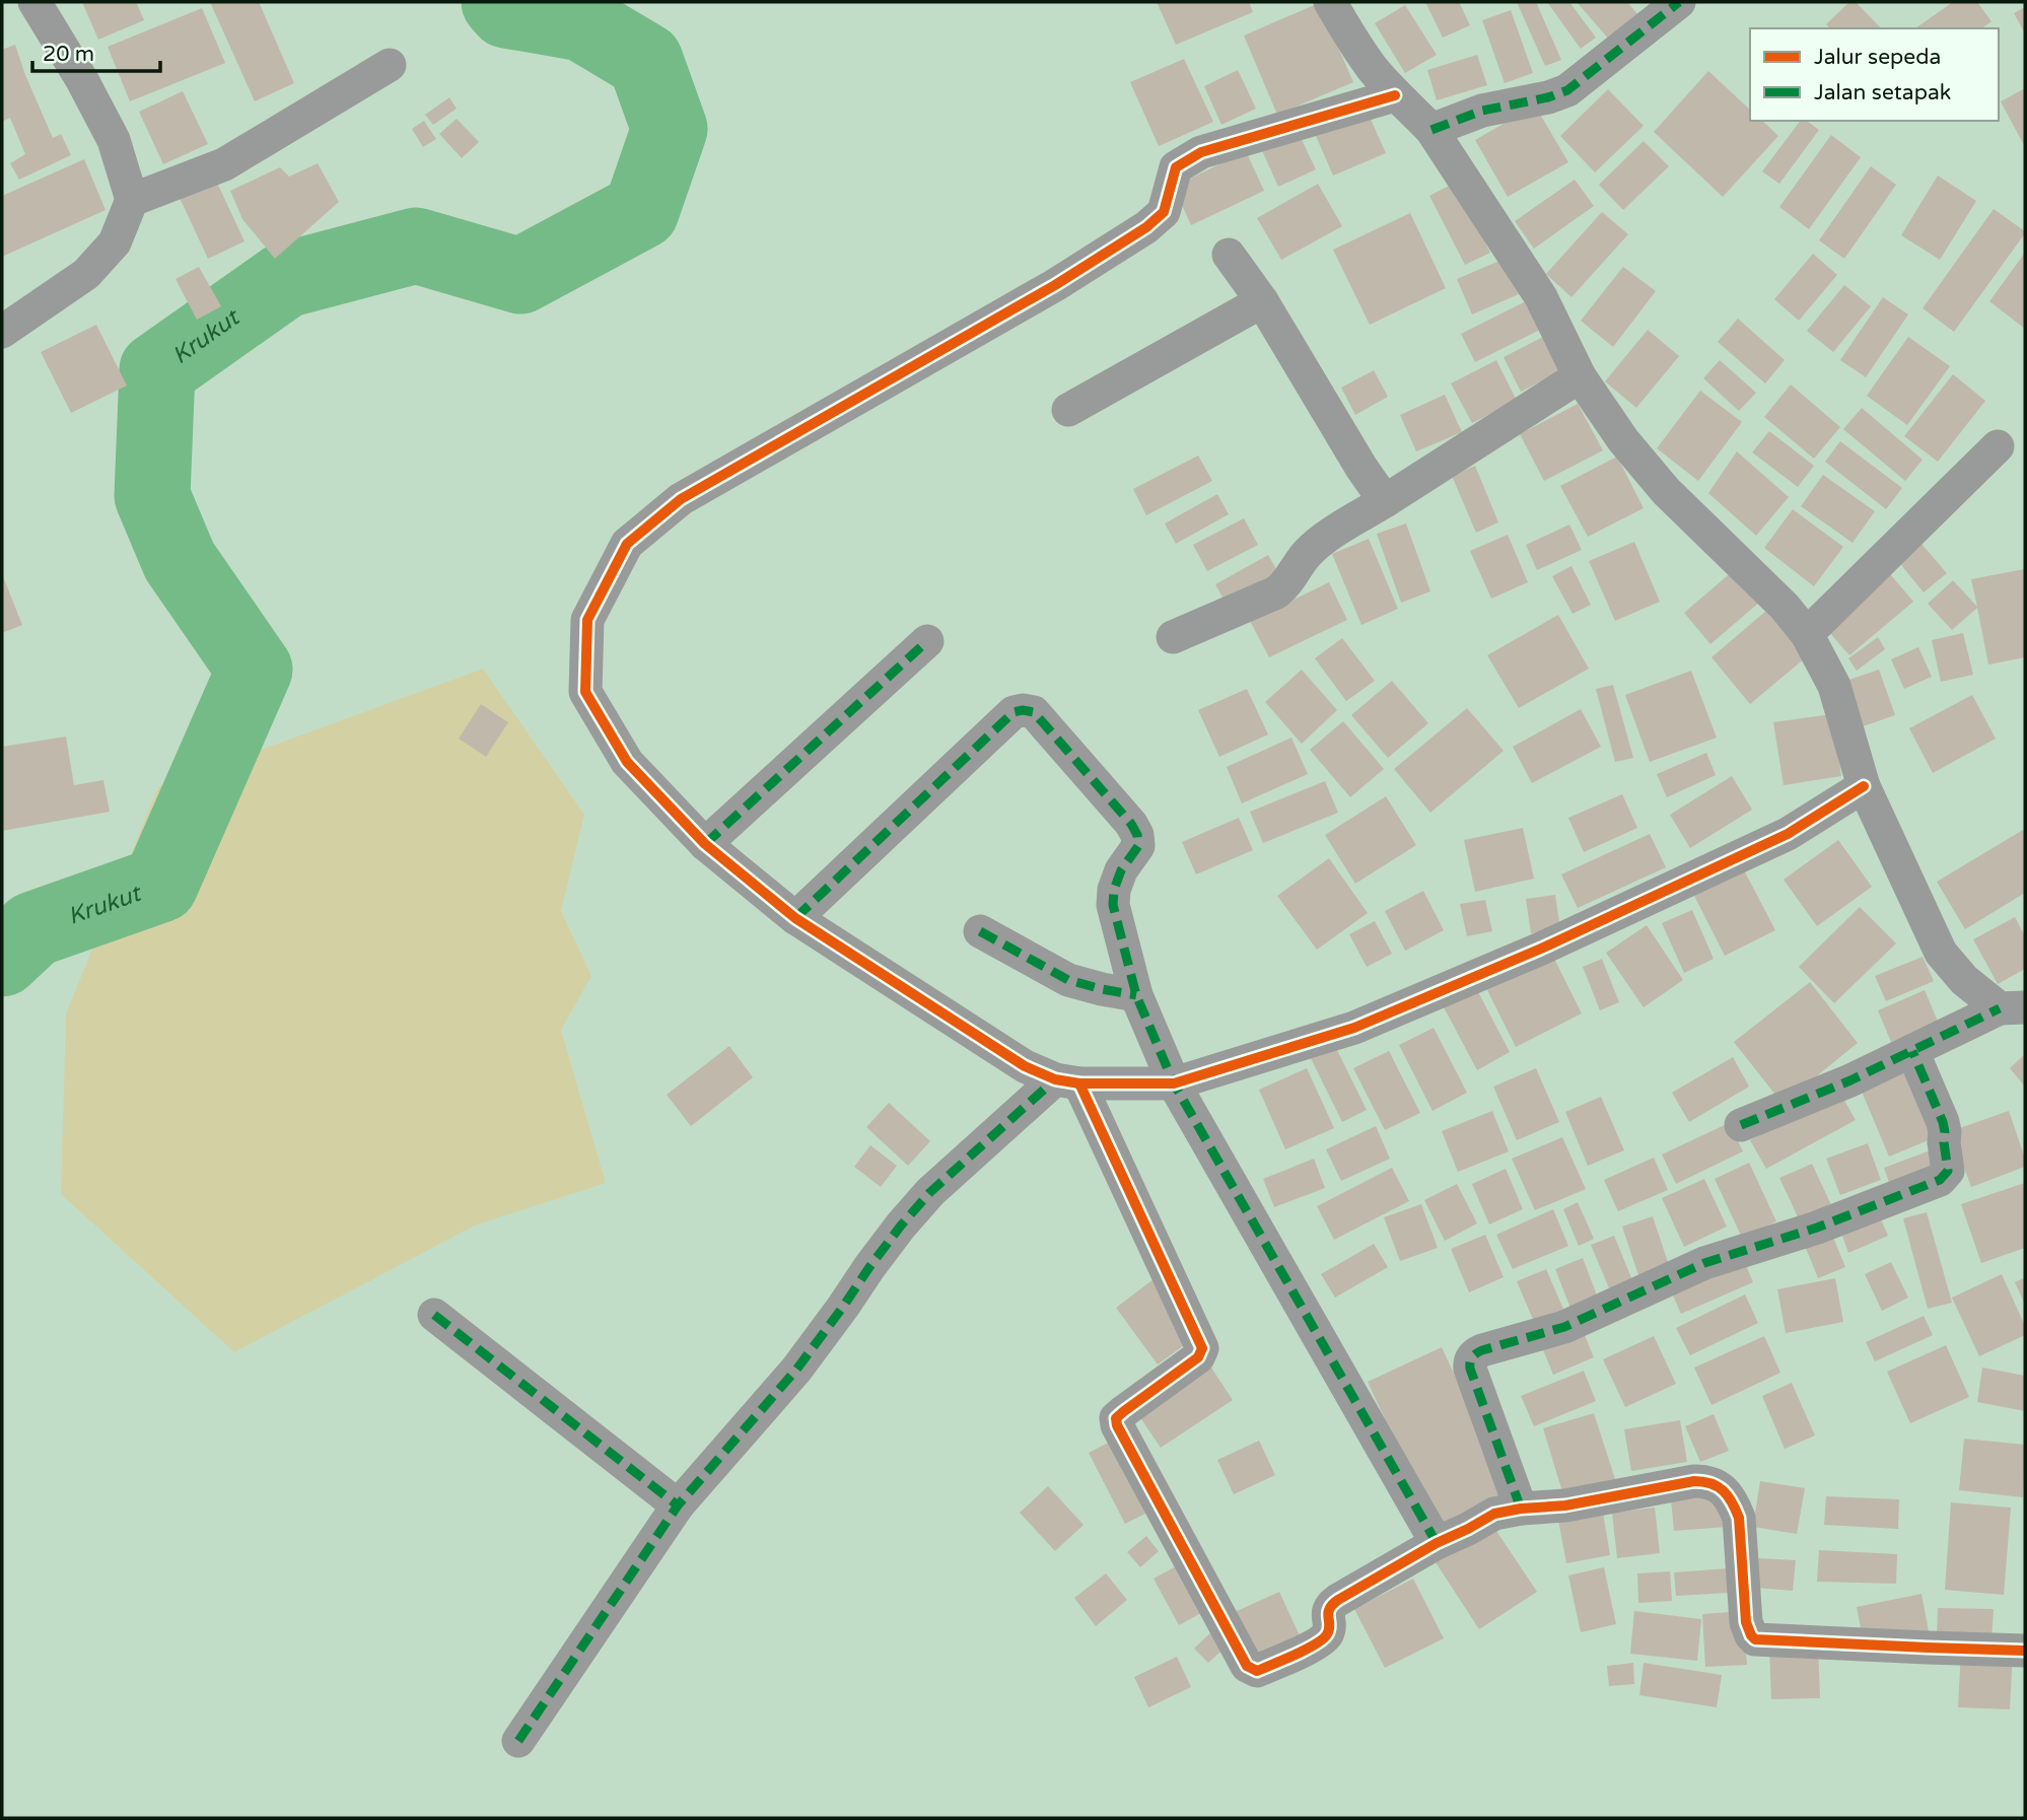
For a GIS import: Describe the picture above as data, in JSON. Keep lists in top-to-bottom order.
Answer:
{
  "water": ["Krukut"],
  "legend": ["Jalur sepeda", "Jalan setapak"],
  "scale_bar": "20 m"
}
